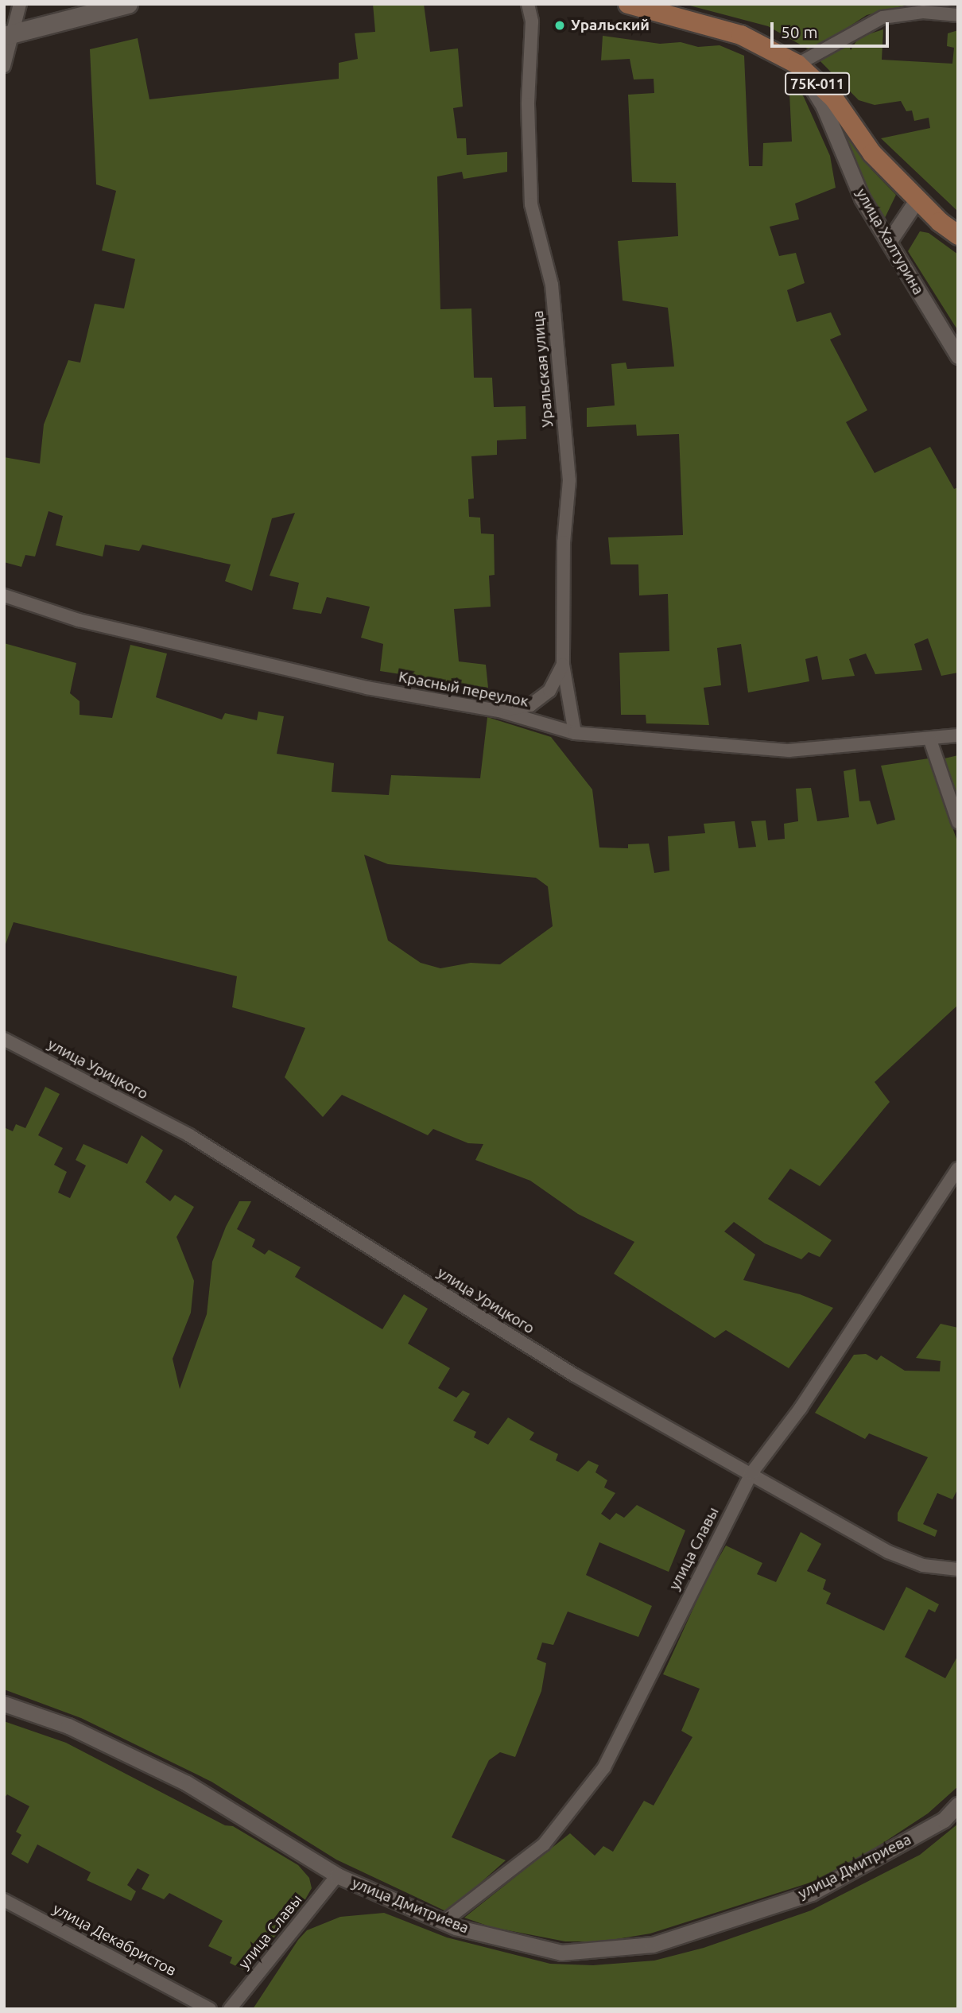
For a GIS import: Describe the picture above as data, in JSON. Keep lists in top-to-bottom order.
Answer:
{
  "streets": {
    "main road": ["75К-011"],
    "street": [
      "улица Халтурина",
      "Уральская улица",
      "Красный переулок",
      "улица Урицкого",
      "улица Славы",
      "улица Дмитриева",
      "улица Декабристов"
    ]
  },
  "crossings": [
    ["75К-011", "улица Халтурина"],
    ["Уральская улица", "Красный переулок"],
    ["улица Урицкого", "улица Славы"],
    ["улица Славы", "улица Дмитриева"]
  ],
  "places": ["Уральский"],
  "scale_bar": "50 m"
}
